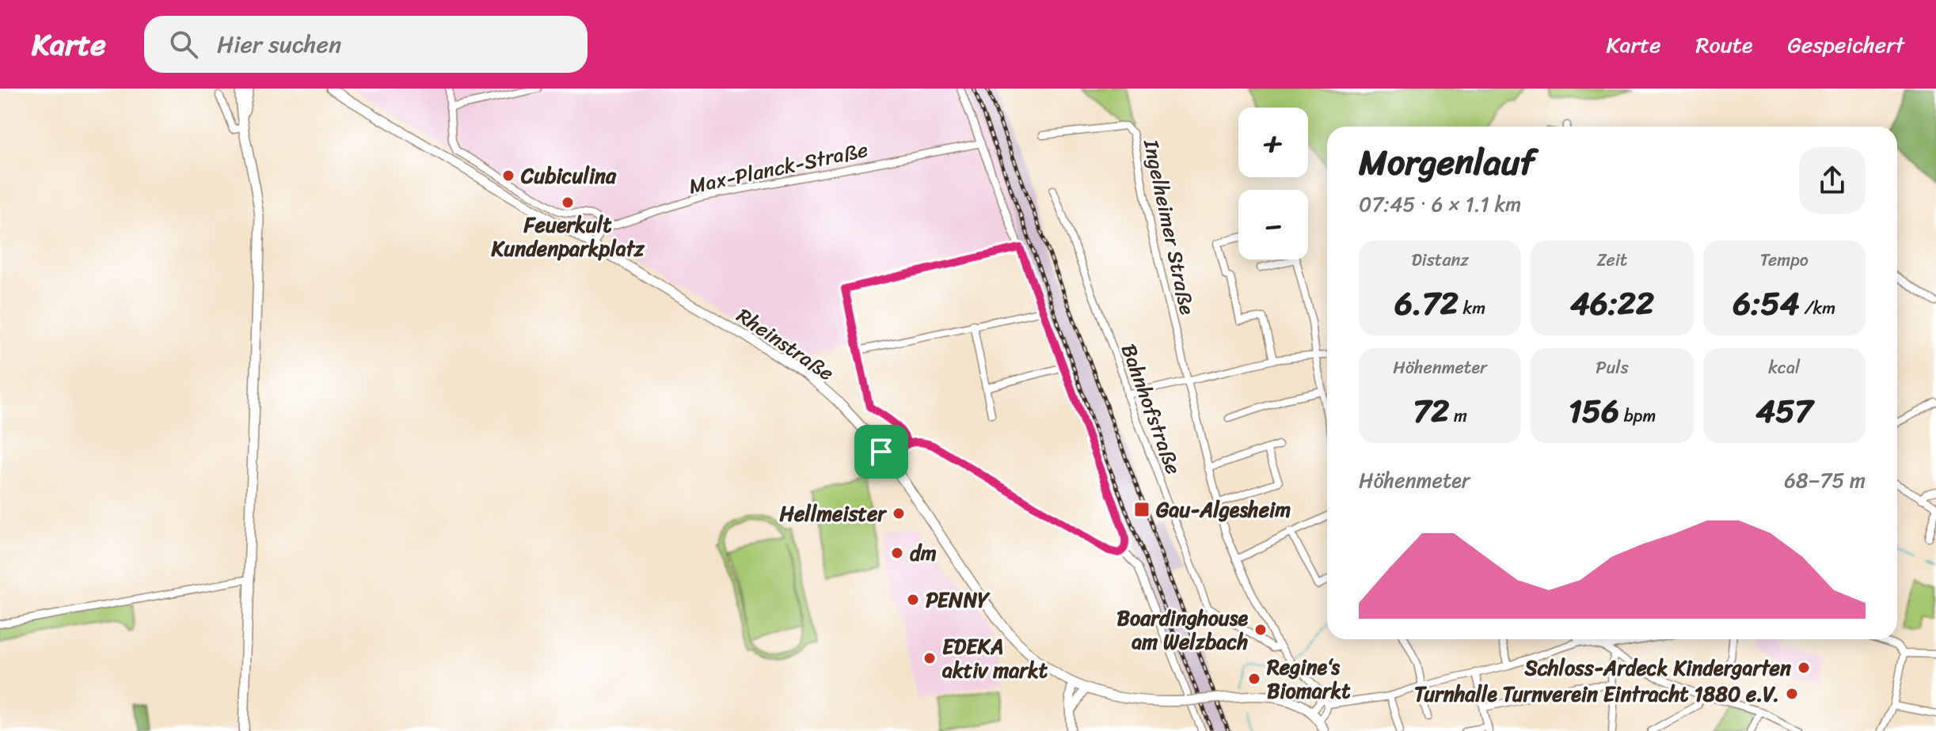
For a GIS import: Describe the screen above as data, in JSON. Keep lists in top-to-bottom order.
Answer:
{
  "streets": {
    "main road": ["Rheinstraße"],
    "street": ["Max-Planck-Straße", "Ingelheimer Straße", "Bahnhofstraße"]
  },
  "crossings": [
    ["Ingelheimer Straße", "Bahnhofstraße"]
  ],
  "places": {
    "other": [
      "Cubiculina",
      "Feuerkult Kundenparkplatz",
      "Hellmeister",
      "dm",
      "PENNY",
      "Boardinghouse am Welzbach",
      "EDEKA aktiv markt",
      "Schloss-Ardeck Kindergarten",
      "Regine‘s Biomarkt",
      "Turnhalle Turnverein Eintracht 1880 e.V."
    ],
    "transit": ["Gau-Algesheim"]
  },
  "page": {
    "header": "Karte",
    "search": "Hier suchen",
    "nav": ["Karte", "Route", "Gespeichert"],
    "map_buttons": ["+", "−"],
    "heading": ["Morgenlauf", "07:45 · 6 × 1.1 km"],
    "stats": [
      ["Distanz", "6.72 km"],
      ["Zeit", "46:22"],
      ["Tempo", "6:54 /km"],
      ["Höhenmeter", "72 m"],
      ["Puls", "156 bpm"],
      ["kcal", "457"]
    ],
    "chart": ["Höhenmeter", "68–75 m"]
  }
}
